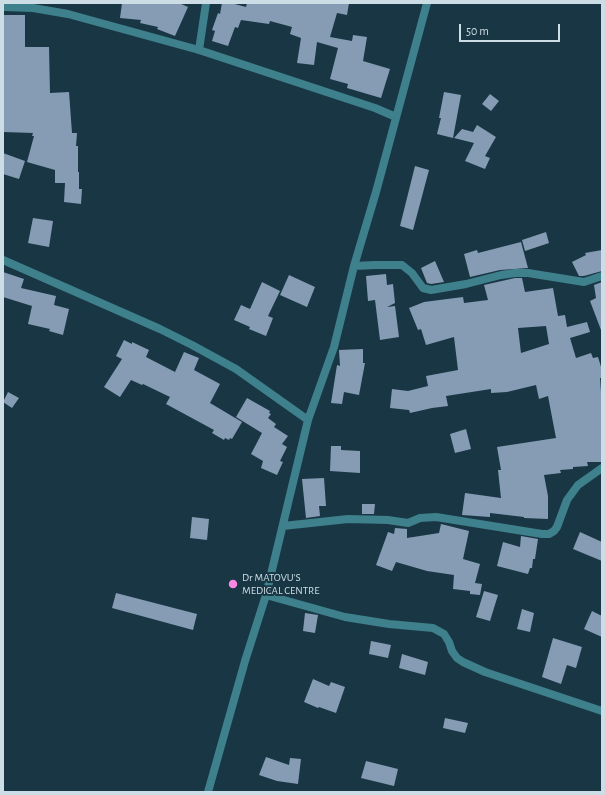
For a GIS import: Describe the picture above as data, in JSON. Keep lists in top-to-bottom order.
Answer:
{
  "places": ["Dr MATOVU'S MEDICAL CENTRE"],
  "scale_bar": "50 m"
}
